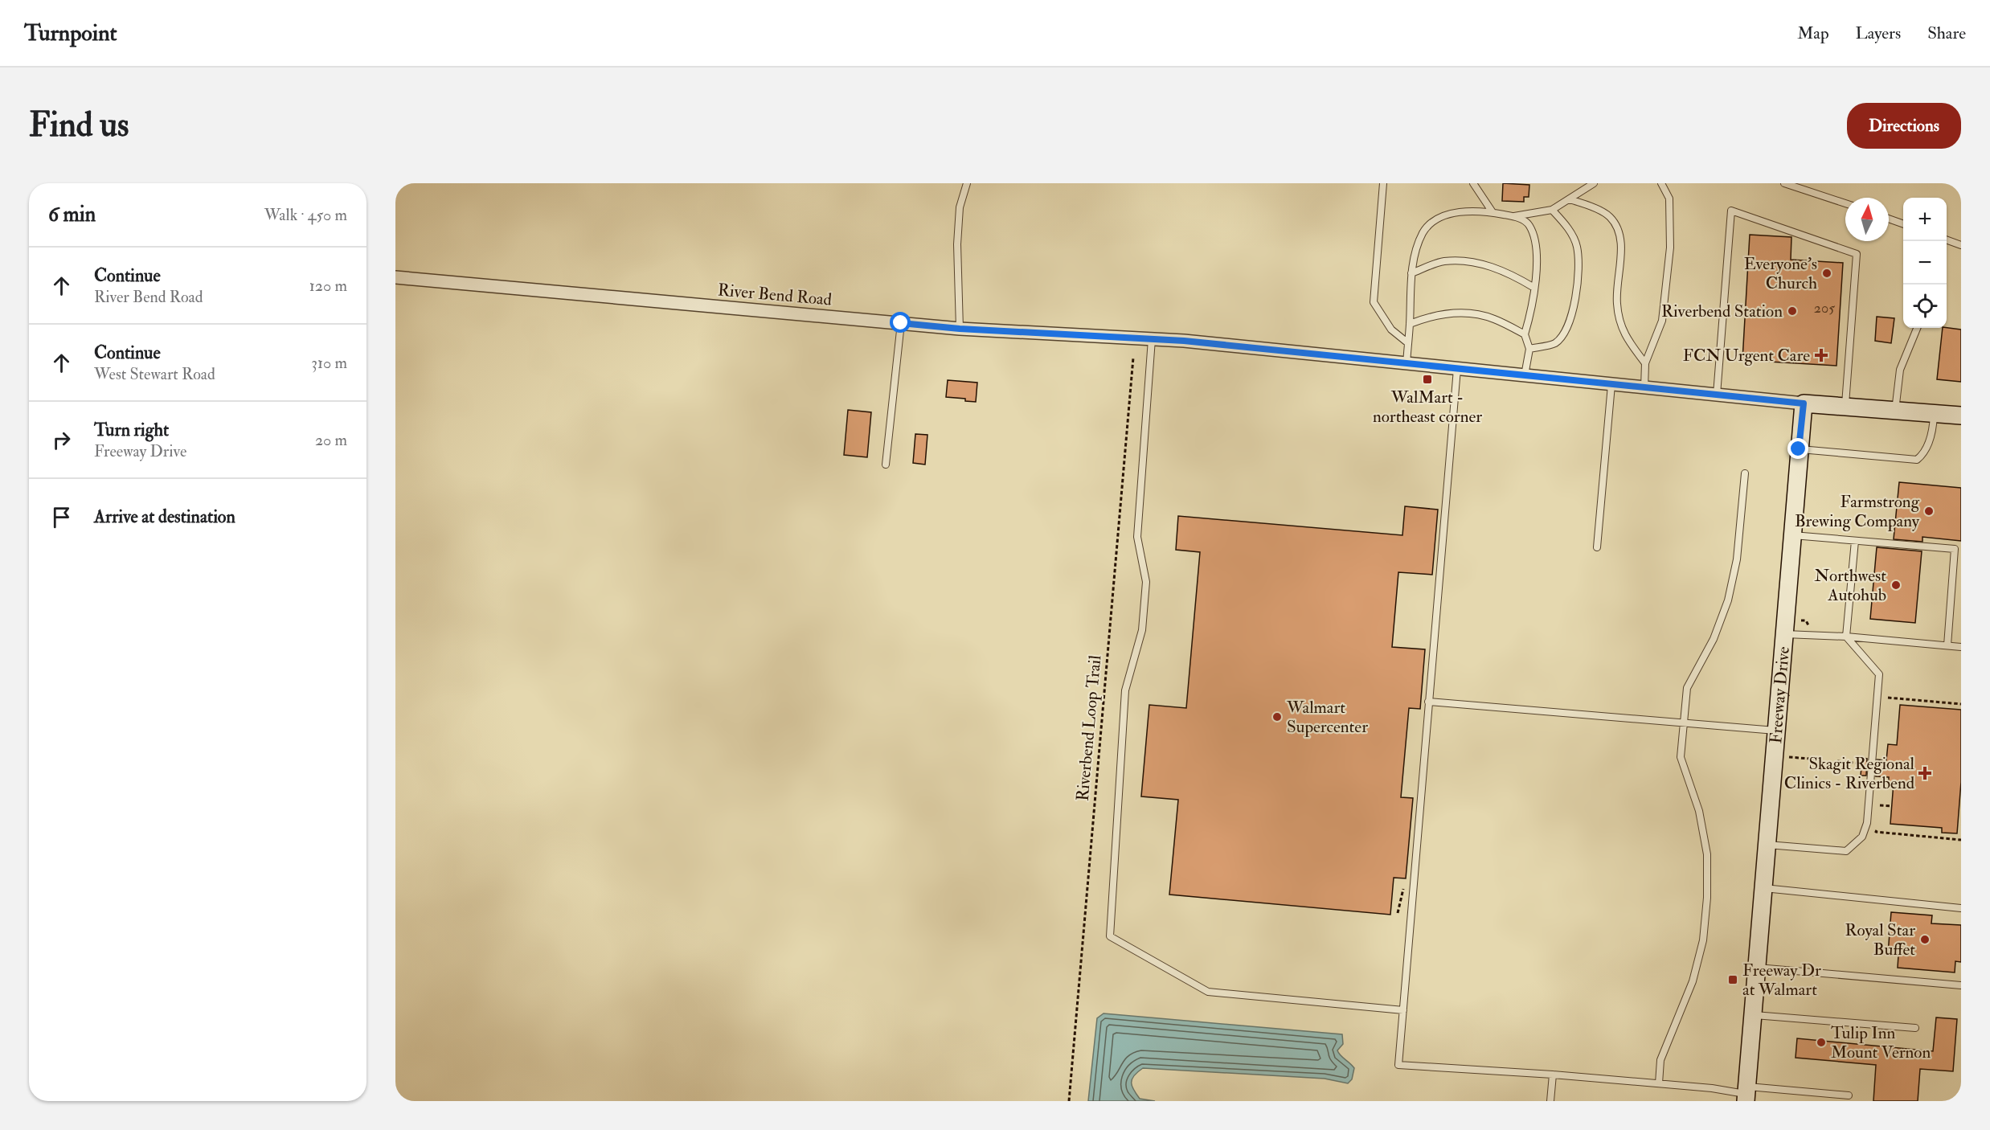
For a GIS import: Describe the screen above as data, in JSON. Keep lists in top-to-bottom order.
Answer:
{
  "streets": {
    "street": ["River Bend Road", "Freeway Drive"],
    "path": ["Riverbend Loop Trail"]
  },
  "crossings": [
    ["River Bend Road", "Freeway Drive"]
  ],
  "places": {
    "other": [
      "Everyone's Church",
      "Riverbend Station",
      "Farmstrong Brewing Company",
      "Northwest Autohub",
      "Walmart Supercenter",
      "Royal Star Buffet",
      "Tulip Inn Mount Vernon"
    ],
    "health": ["FCN Urgent Care", "Skagit Regional Clinics - Riverbend"],
    "transit": ["WalMart - northeast corner", "Freeway Dr at Walmart"]
  },
  "house_numbers": ["205"],
  "north": "top",
  "page": {
    "header": "Turnpoint",
    "nav": ["Map", "Layers", "Share"],
    "buttons": "Directions",
    "title": "Find us",
    "heading": ["6 min", "Walk · 450 m"],
    "map_buttons": ["+", "−"],
    "list": [
      ["Continue", "River Bend Road", "120 m"],
      ["Continue", "West Stewart Road", "310 m"],
      ["Turn right", "Freeway Drive", "20 m"],
      "Arrive at destination"
    ]
  }
}
